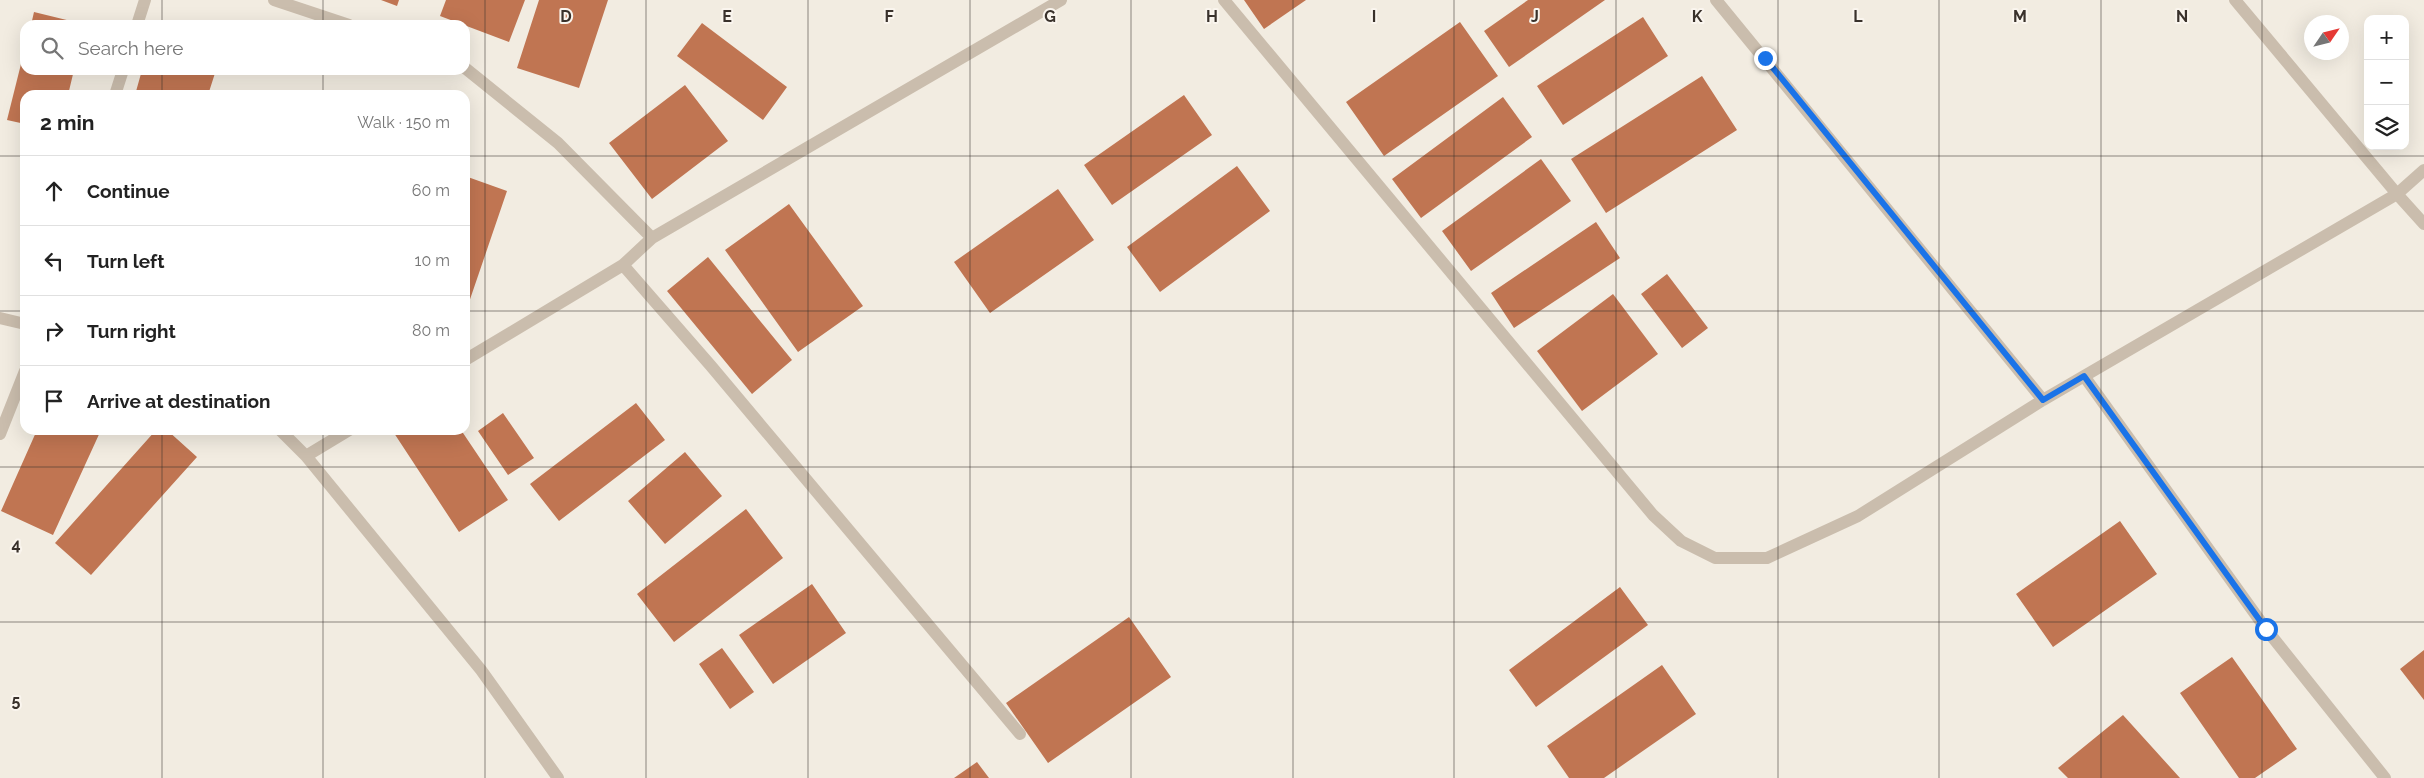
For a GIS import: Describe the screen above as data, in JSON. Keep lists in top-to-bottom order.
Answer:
{
  "north": "top right",
  "page": {
    "map_buttons": ["+", "−"],
    "search": "Search here",
    "heading": ["2 min", "Walk · 150 m"],
    "list": [
      ["Continue", "60 m"],
      ["Turn left", "10 m"],
      ["Turn right", "80 m"],
      "Arrive at destination"
    ]
  },
  "grid": {
    "columns": [
      "D",
      "E",
      "F",
      "G",
      "H",
      "I",
      "J",
      "K",
      "L",
      "M",
      "N"
    ],
    "rows": ["4", "5"]
  }
}
